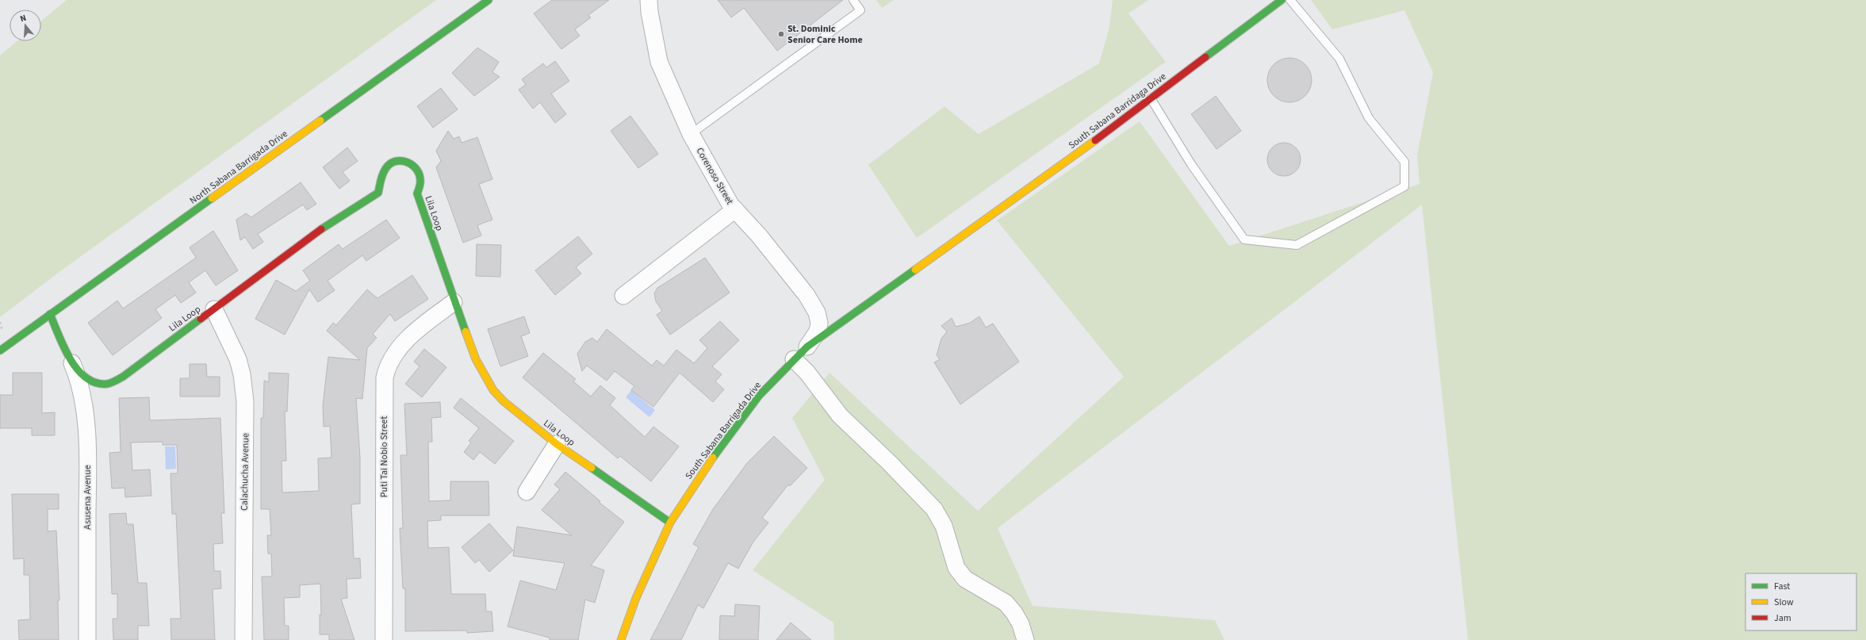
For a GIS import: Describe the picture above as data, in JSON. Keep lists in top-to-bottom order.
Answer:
{
  "streets": {
    "main road": [
      "South Sabana Barridaga Drive",
      "North Sabana Barrigada Drive",
      "Lila Loop",
      "South Sabana Barrigada Drive"
    ],
    "street": [
      "Corenoso Street",
      "Puti Tai Nobio Street",
      "Calachucha Avenue",
      "Asusena Avenue"
    ]
  },
  "crossings": [
    ["South Sabana Barridaga Drive", "South Sabana Barrigada Drive"],
    ["North Sabana Barrigada Drive", "Lila Loop"],
    ["Corenoso Street", "South Sabana Barrigada Drive"],
    ["Lila Loop", "South Sabana Barrigada Drive"],
    ["Lila Loop", "Puti Tai Nobio Street"],
    ["Lila Loop", "Calachucha Avenue"],
    ["Lila Loop", "Asusena Avenue"]
  ],
  "places": ["St. Dominic Senior Care Home"],
  "legend": ["Fast", "Slow", "Jam"],
  "north": "top"
}
